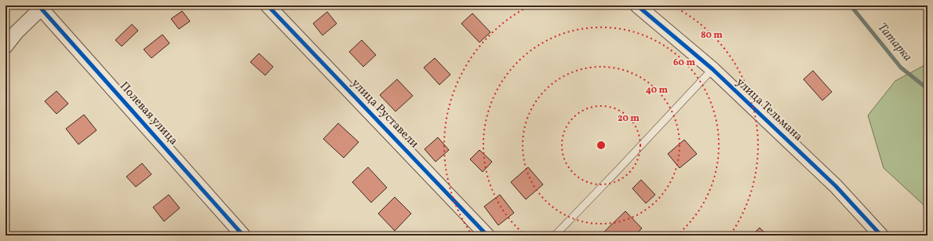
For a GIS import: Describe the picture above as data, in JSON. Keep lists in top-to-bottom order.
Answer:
{
  "streets": {
    "street": ["улица Тельмана", "Полевая улица", "улица Руставели"]
  },
  "water": ["Татарка"],
  "rings": [
    "80 m",
    "60 m",
    "40 m",
    "20 m"
  ]
}
